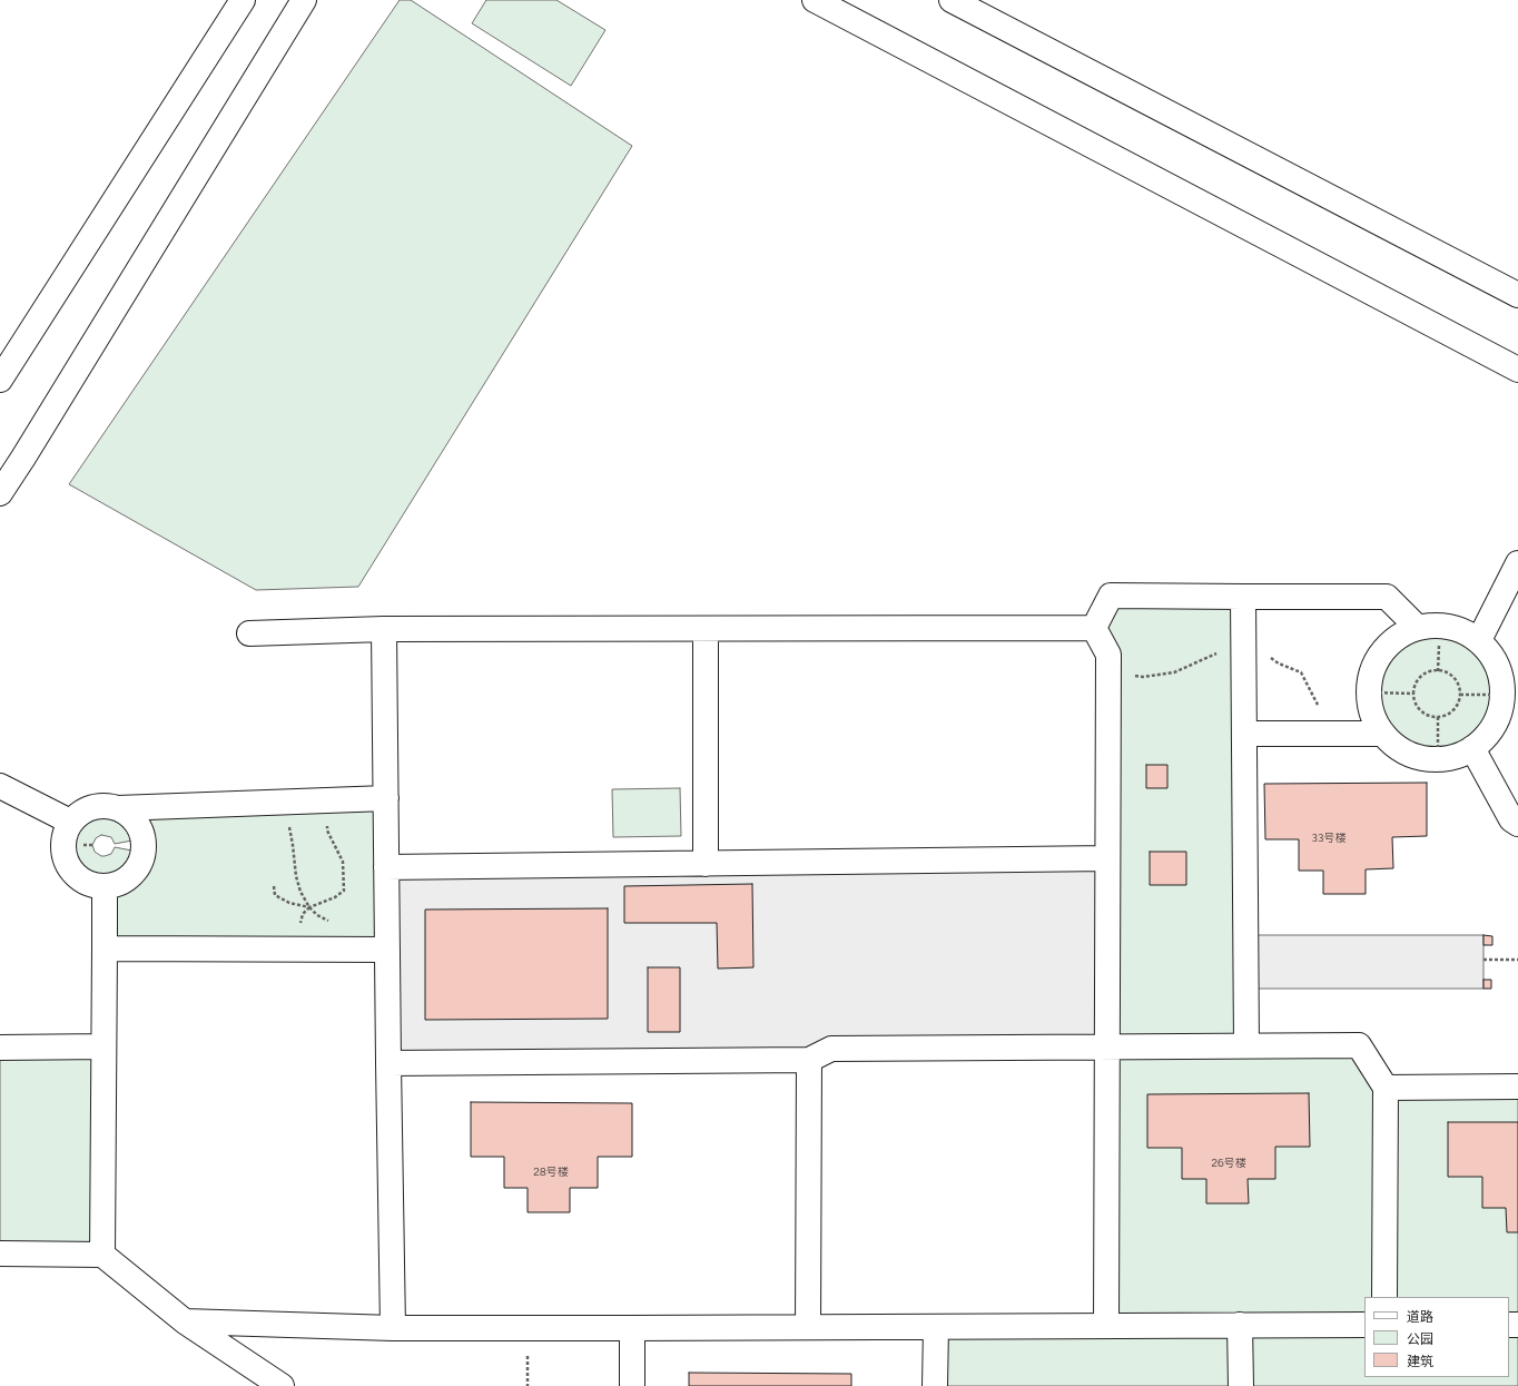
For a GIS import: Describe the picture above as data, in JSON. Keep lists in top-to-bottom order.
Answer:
{
  "house_numbers": ["33号楼", "26号楼", "28号楼"],
  "legend": ["道路", "公园", "建筑"]
}
